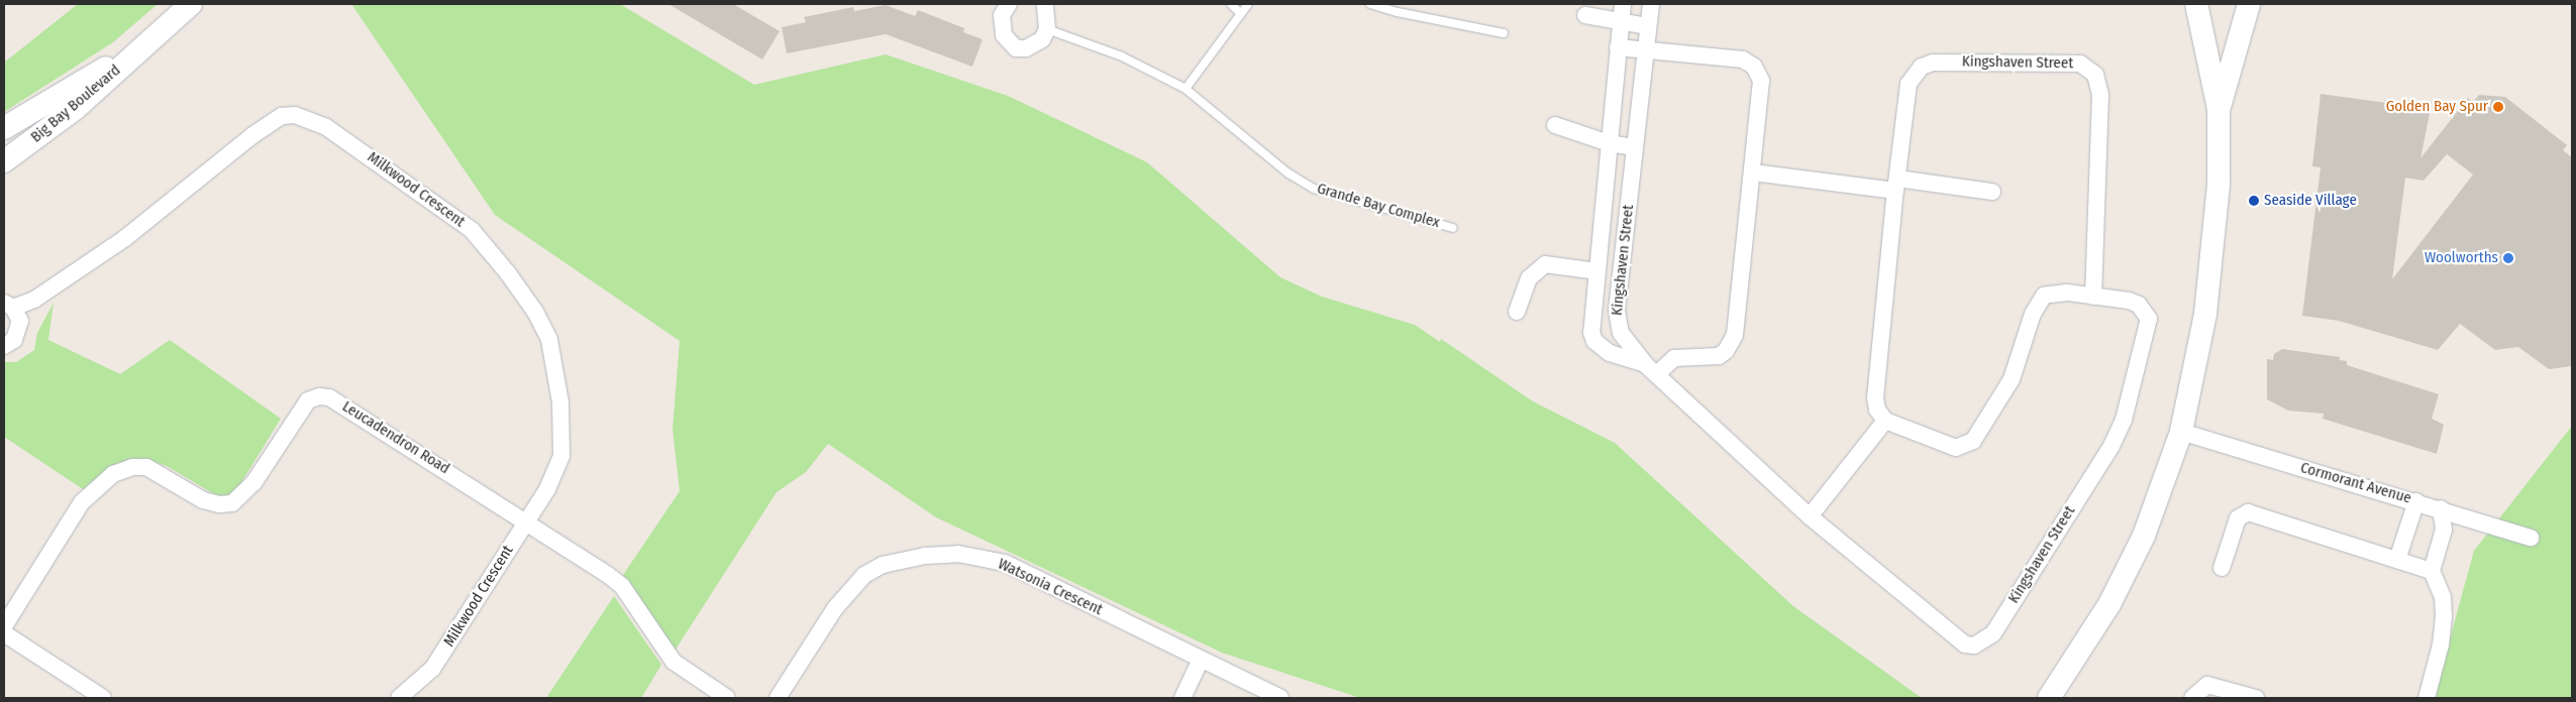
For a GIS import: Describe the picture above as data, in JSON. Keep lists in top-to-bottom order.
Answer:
{
  "streets": {
    "street": [
      "Kingshaven Street",
      "Big Bay Boulevard",
      "Milkwood Crescent",
      "Leucadendron Road",
      "Cormorant Avenue",
      "Watsonia Crescent"
    ],
    "lane": ["Grande Bay Complex"]
  },
  "crossings": [
    ["Milkwood Crescent", "Leucadendron Road"]
  ],
  "places": ["Golden Bay Spur", "Seaside Village", "Woolworths"]
}
